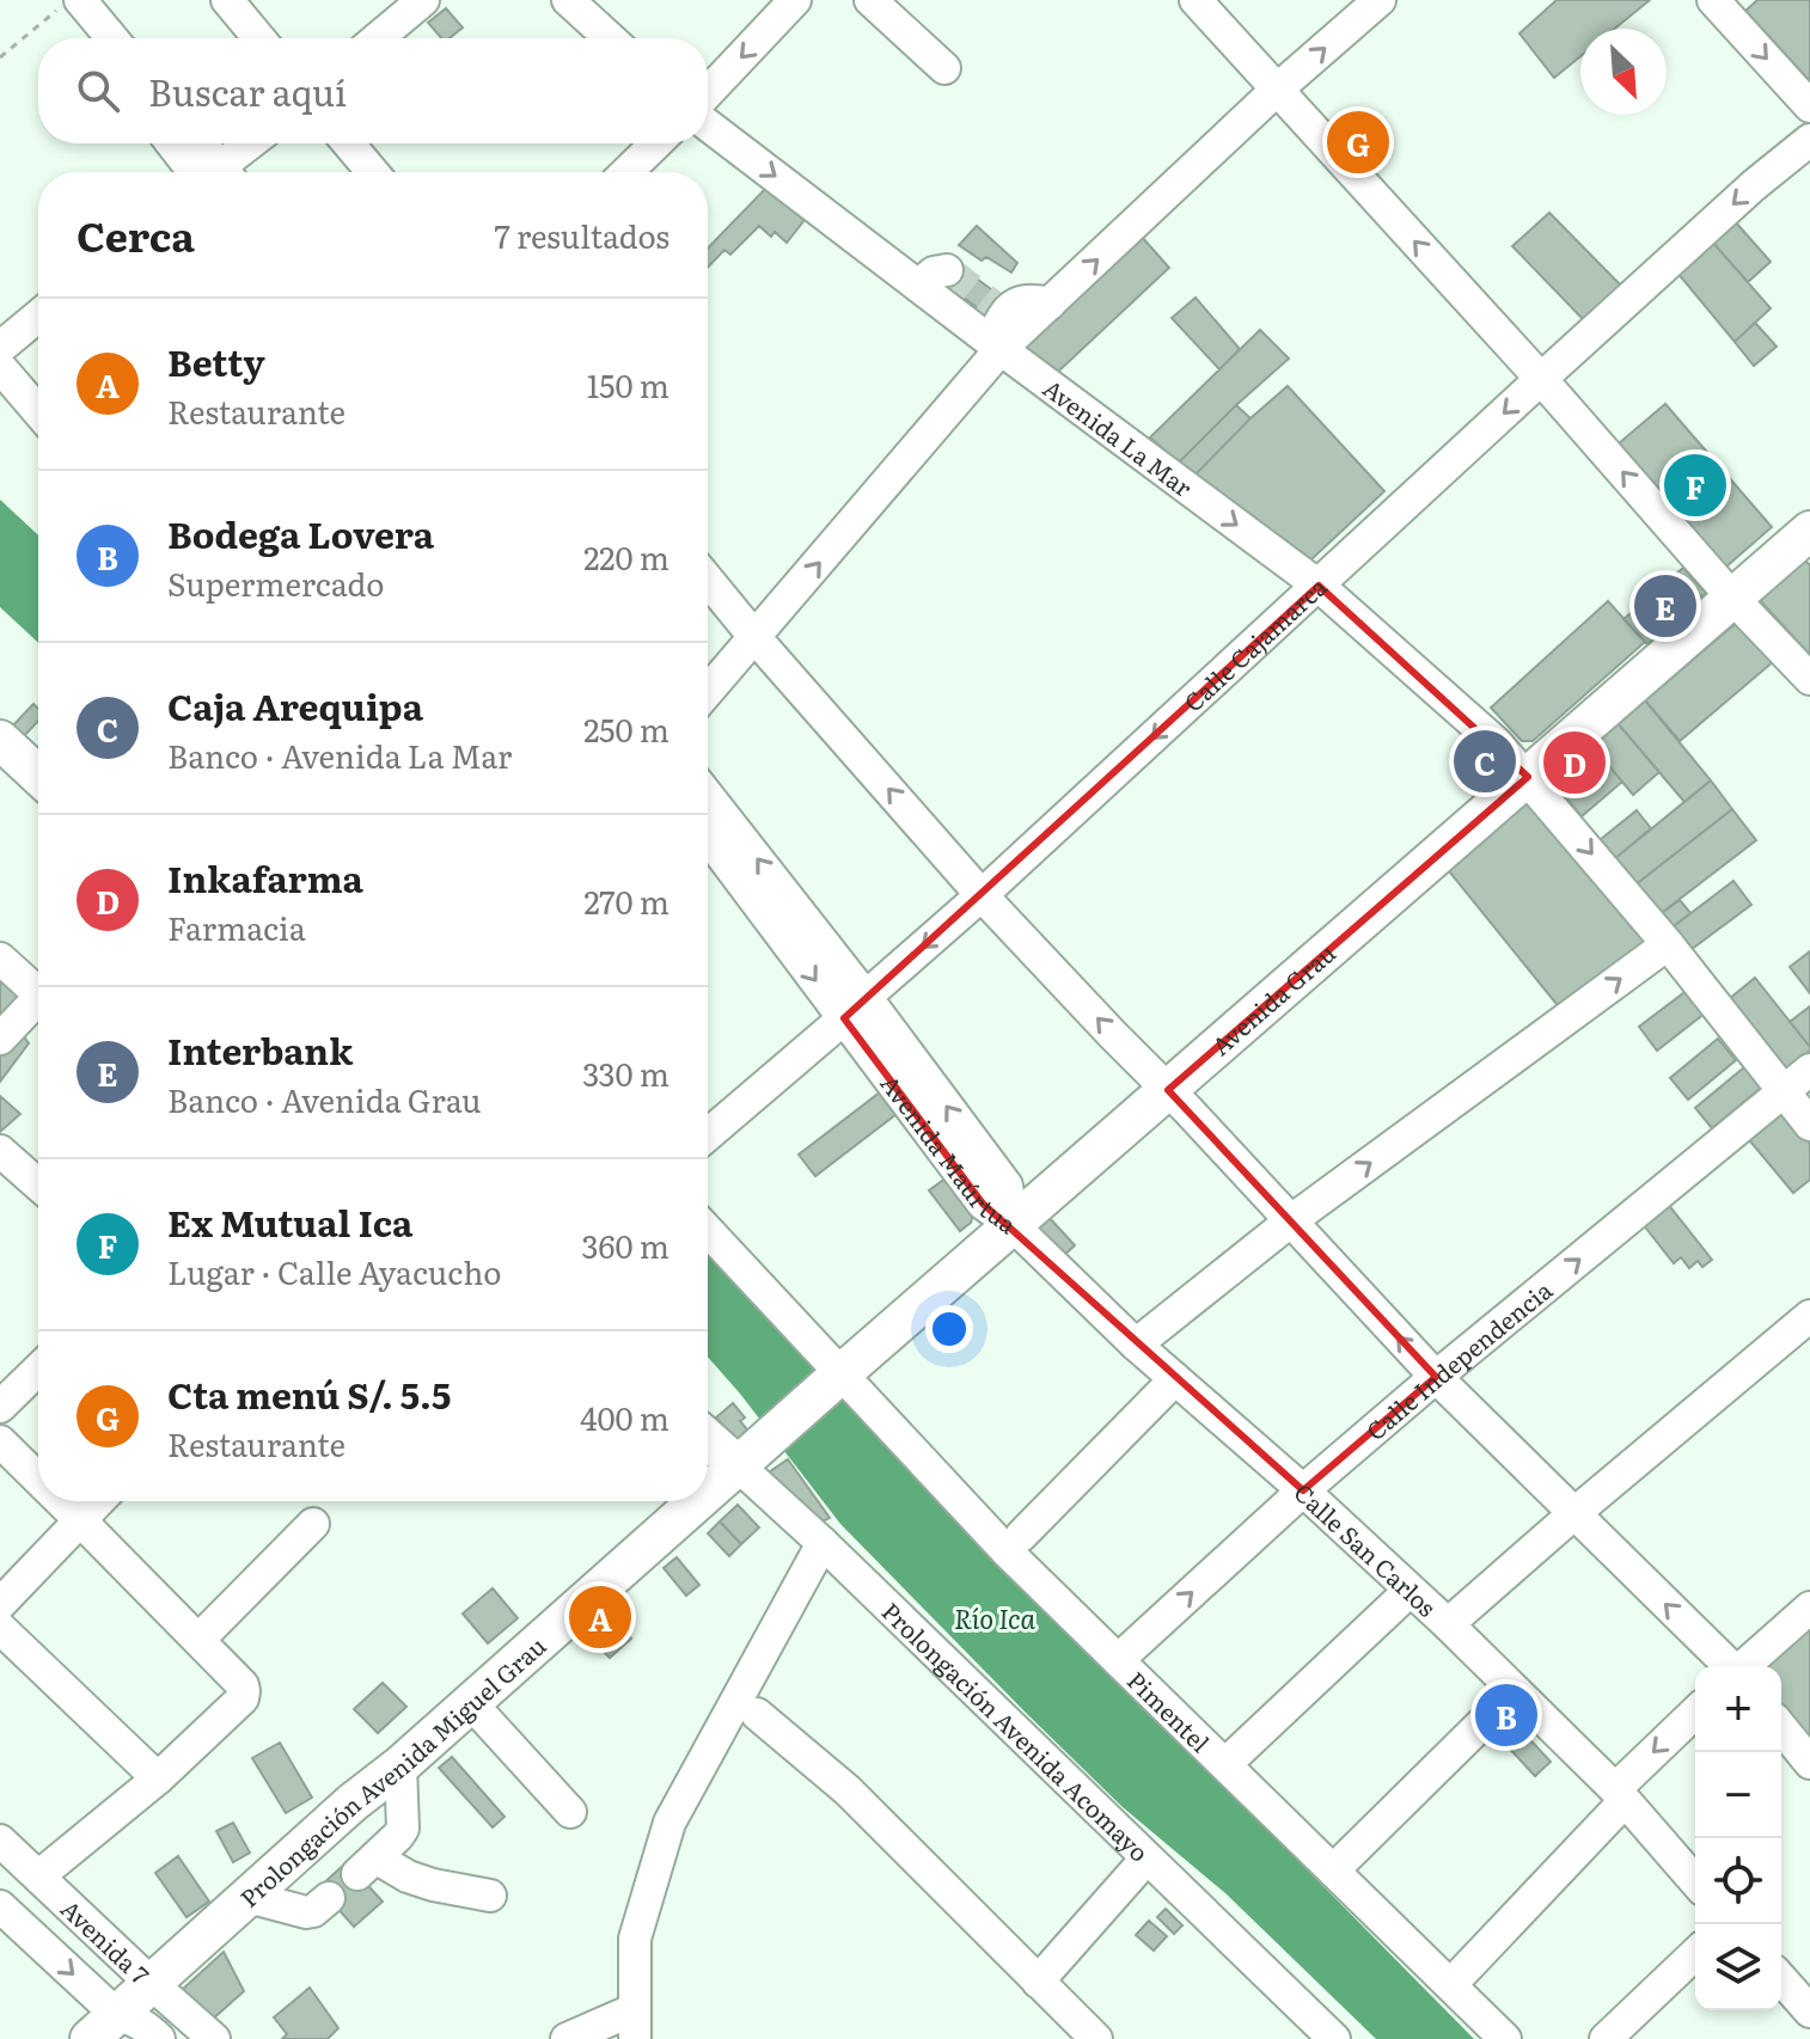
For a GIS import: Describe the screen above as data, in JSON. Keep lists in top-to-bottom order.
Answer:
{
  "streets": {
    "main road": ["Avenida Grau", "Prolongación Avenida Acomayo", "Prolongación Avenida Miguel Grau"],
    "street": [
      "Avenida La Mar",
      "Calle Cajamarca",
      "Avenida Maúrtua",
      "Calle Independencia",
      "Calle San Carlos",
      "Pimentel",
      "Avenida 7"
    ]
  },
  "crossings": [
    ["Avenida La Mar", "Calle Cajamarca"],
    ["Avenida La Mar", "Avenida Grau"],
    ["Avenida La Mar", "Calle Independencia"],
    ["Calle Cajamarca", "Avenida Maúrtua"],
    ["Avenida Grau", "Avenida Maúrtua"],
    ["Avenida Grau", "Calle San Carlos"],
    ["Avenida Grau", "Pimentel"],
    ["Avenida Grau", "Prolongación Avenida Acomayo"],
    ["Avenida Grau", "Prolongación Avenida Miguel Grau"],
    ["Avenida Maúrtua", "Calle San Carlos"],
    ["Calle Independencia", "Calle San Carlos"],
    ["Calle Independencia", "Pimentel"],
    ["Prolongación Avenida Acomayo", "Prolongación Avenida Miguel Grau"],
    ["Prolongación Avenida Miguel Grau", "Avenida 7"]
  ],
  "one_way": ["Avenida La Mar", "Calle Cajamarca"],
  "water": ["Río Ica"],
  "north": "bottom right",
  "page": {
    "search": "Buscar aquí",
    "pins": [
      "G",
      "F",
      "E",
      "C",
      "D",
      "A",
      "B"
    ],
    "heading": ["Cerca", "7 resultados"],
    "list": [
      {
        "mark": "A",
        "name": "Betty",
        "note": "Restaurante",
        "value": "150 m"
      },
      {
        "mark": "B",
        "name": "Bodega Lovera",
        "note": "Supermercado",
        "value": "220 m"
      },
      {
        "mark": "C",
        "name": "Caja Arequipa",
        "note": "Banco · Avenida La Mar",
        "value": "250 m"
      },
      {
        "mark": "D",
        "name": "Inkafarma",
        "note": "Farmacia",
        "value": "270 m"
      },
      {
        "mark": "E",
        "name": "Interbank",
        "note": "Banco · Avenida Grau",
        "value": "330 m"
      },
      {
        "mark": "F",
        "name": "Ex Mutual Ica",
        "note": "Lugar · Calle Ayacucho",
        "value": "360 m"
      },
      {
        "mark": "G",
        "name": "Cta menú S/. 5.5",
        "note": "Restaurante",
        "value": "400 m"
      }
    ],
    "map_buttons": ["+", "−"]
  }
}
